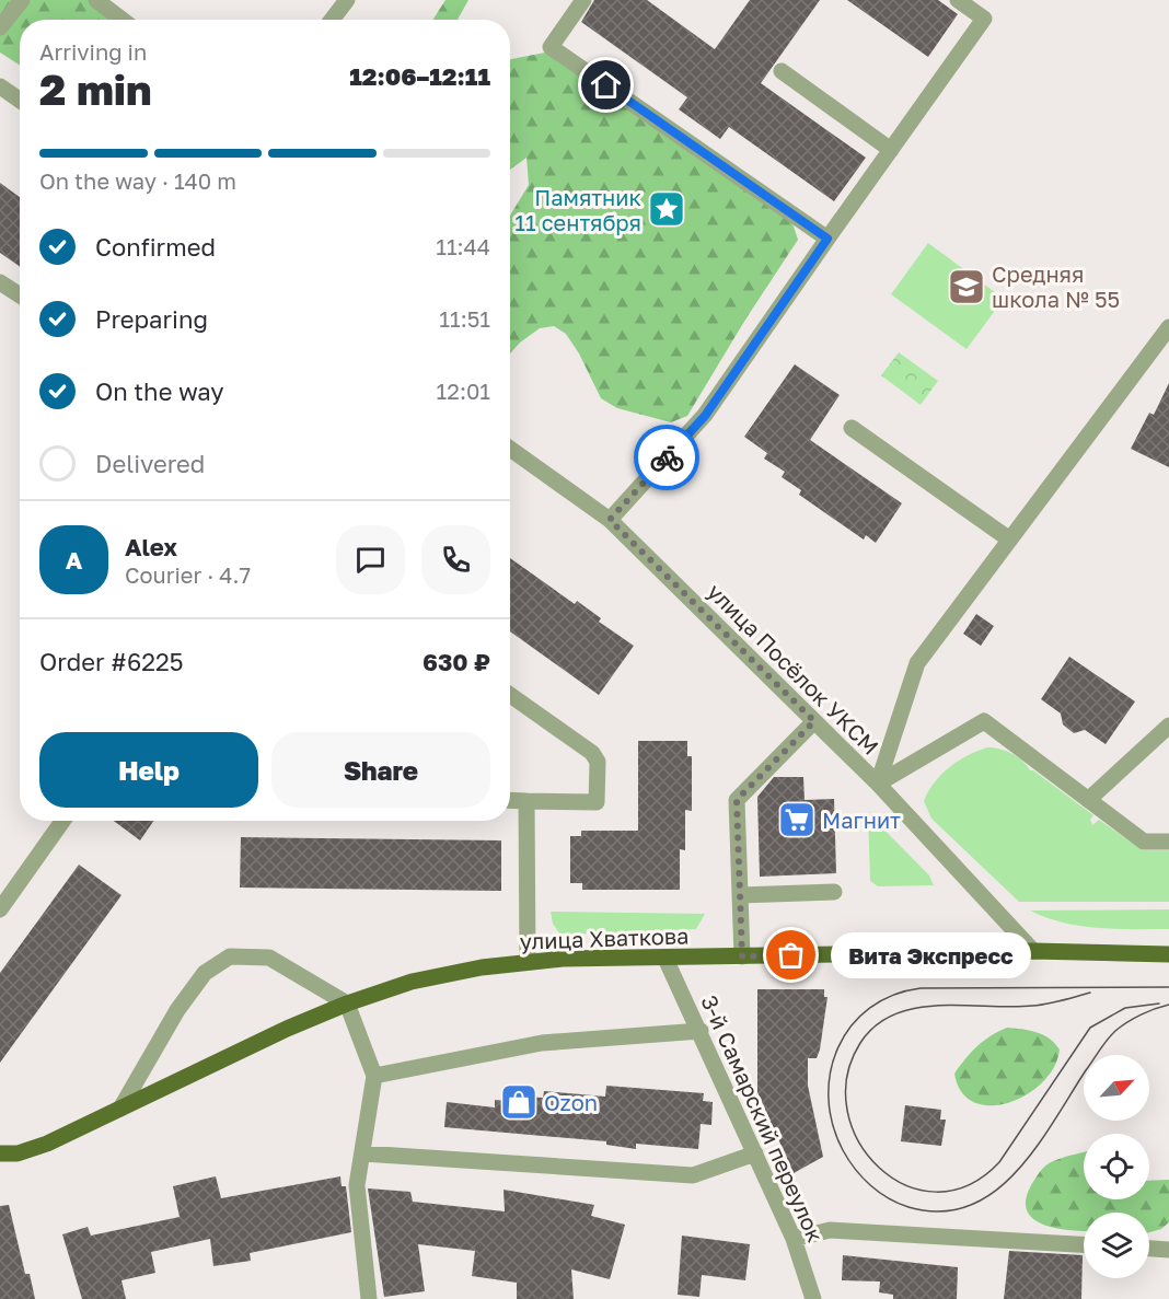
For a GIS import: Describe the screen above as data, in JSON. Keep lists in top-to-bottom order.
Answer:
{
  "streets": {
    "main road": ["улица Хваткова"],
    "street": ["улица Посёлок УКСМ", "3-й Самарский переулок"]
  },
  "crossings": [
    ["улица Посёлок УКСМ", "улица Хваткова"],
    ["улица Хваткова", "3-й Самарский переулок"]
  ],
  "places": {
    "place": ["Памятник 11 сентября"],
    "school or university": ["Средняя школа № 55"],
    "supermarket": ["Магнит"],
    "other": ["Вита Экспресс"],
    "shop": ["Ozon"]
  },
  "north": "top right",
  "page": {
    "heading": ["2 min", "Arriving in", "12:06–12:11"],
    "panel": [
      "Alex",
      "Courier · 4.7",
      "Order #6225",
      "630 ₽"
    ],
    "bar": "On the way · 140 m",
    "list": [
      ["Confirmed", "11:44"],
      ["Preparing", "11:51"],
      ["On the way", "12:01"],
      "Delivered"
    ],
    "round": "A",
    "buttons": ["Help", "Share"],
    "bubble": "Вита Экспресс"
  }
}
